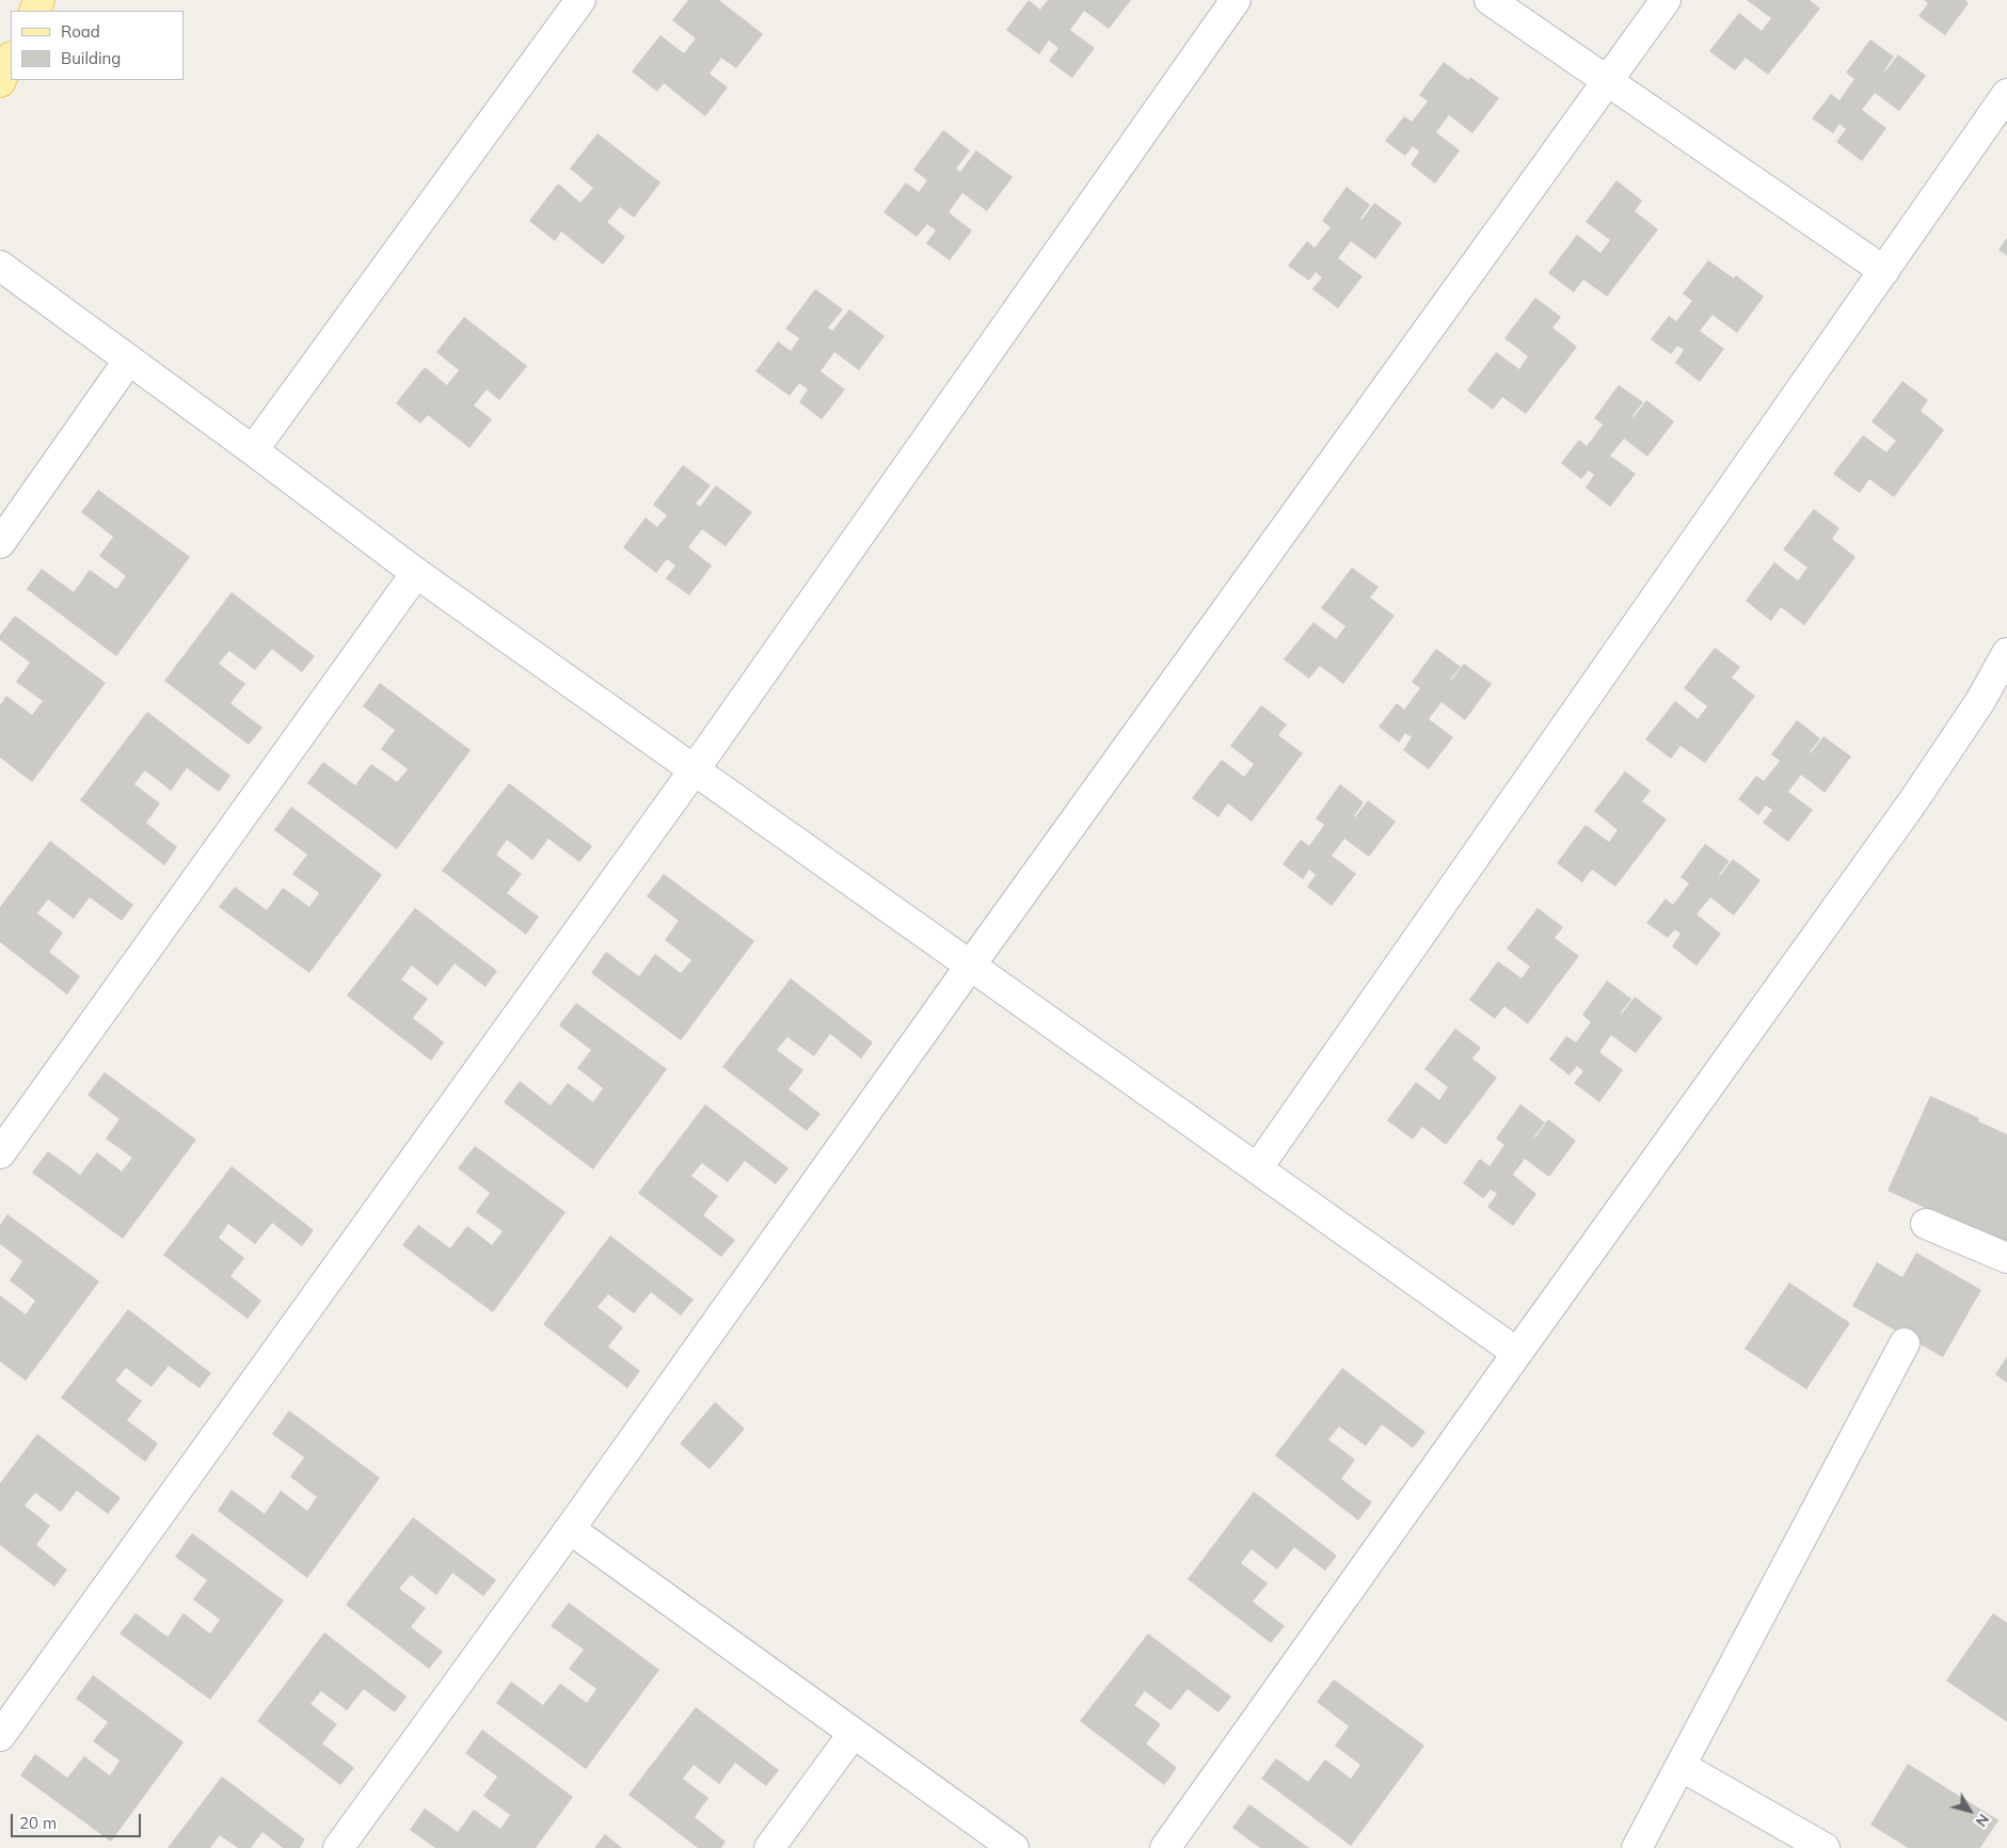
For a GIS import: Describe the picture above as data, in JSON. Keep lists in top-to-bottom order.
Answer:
{
  "legend": ["Road", "Building"],
  "scale_bar": "20 m",
  "north": "bottom right"
}
